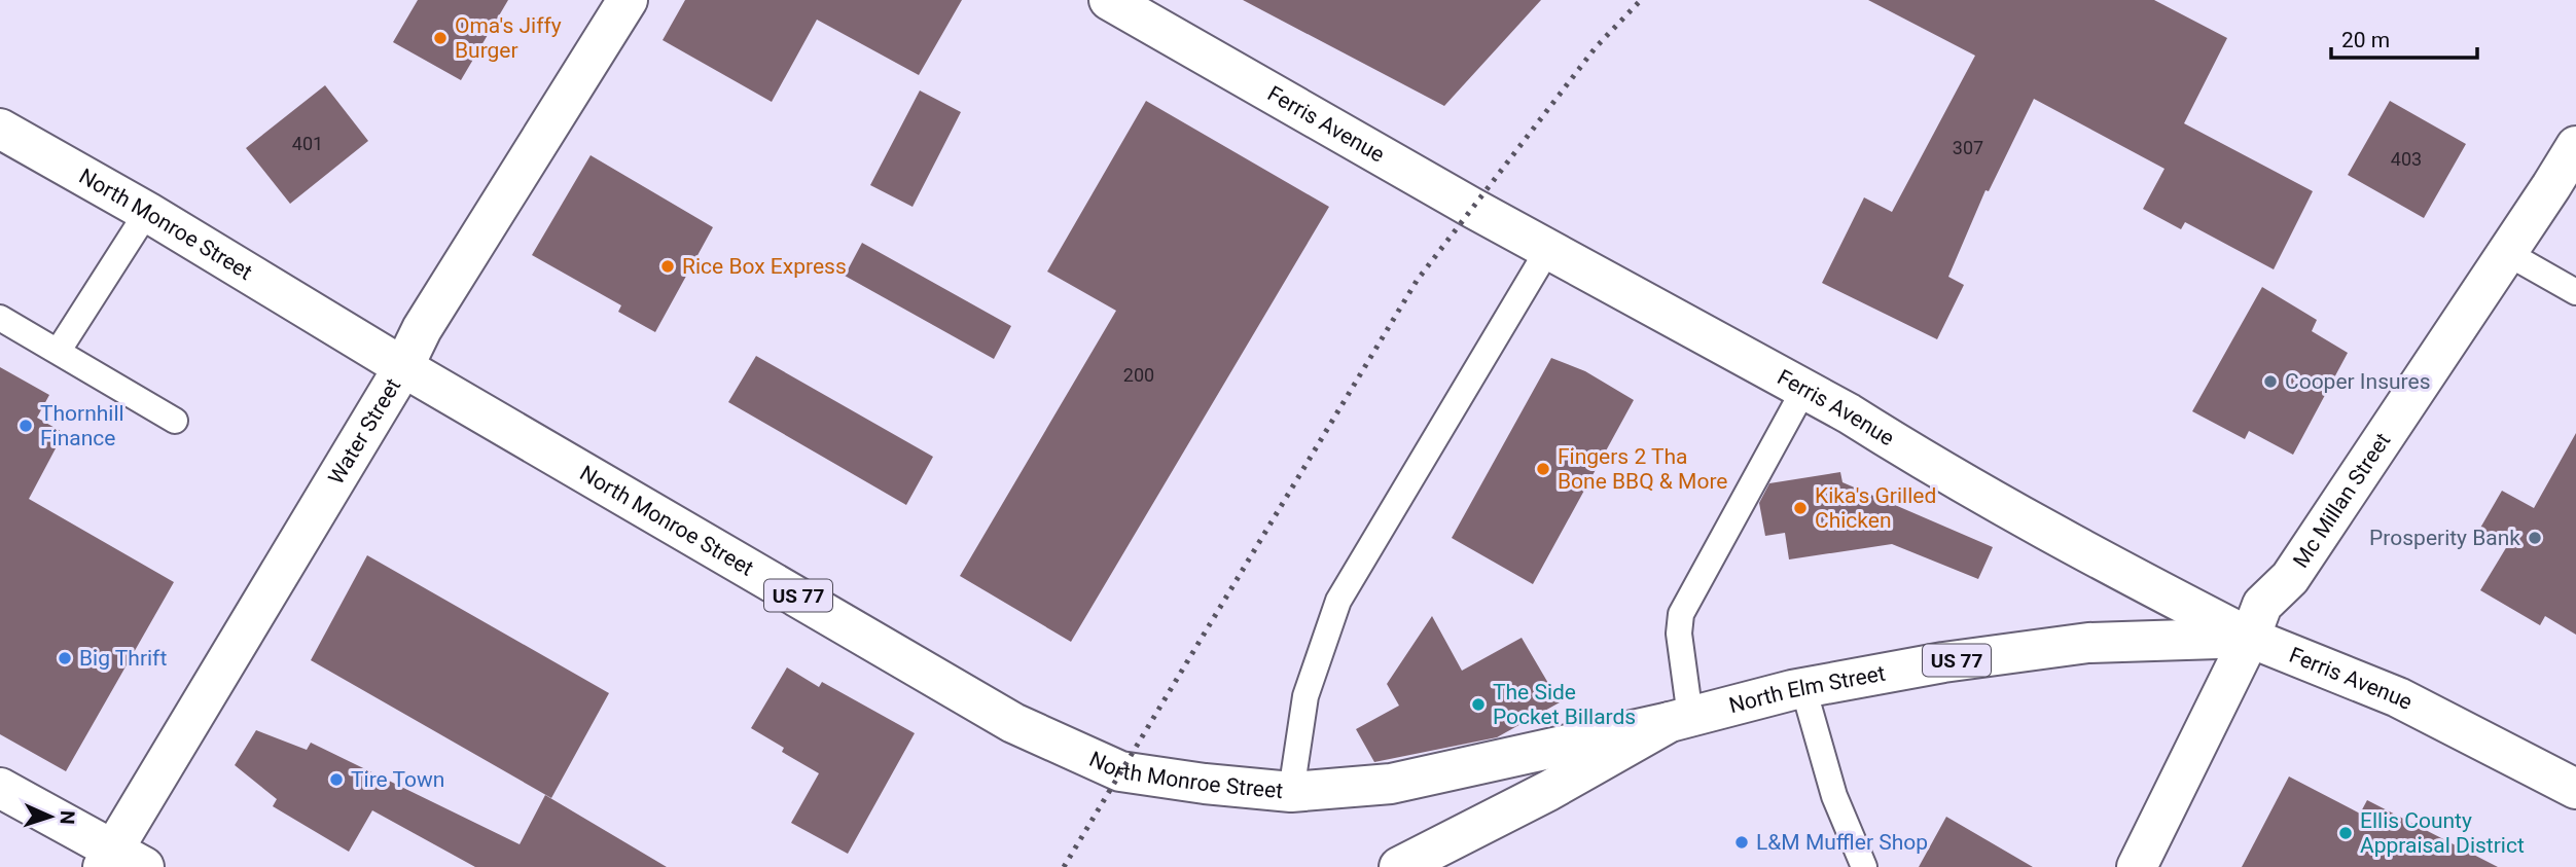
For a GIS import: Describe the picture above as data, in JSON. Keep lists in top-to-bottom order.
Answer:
{
  "streets": {
    "main road": [
      "Ferris Avenue",
      "North Monroe Street",
      "Water Street",
      "Mc Millan Street",
      "US 77",
      "North Elm Street"
    ]
  },
  "crossings": [
    ["Ferris Avenue", "Mc Millan Street"],
    ["Ferris Avenue", "North Elm Street"],
    ["North Monroe Street", "Water Street"],
    ["North Monroe Street", "North Elm Street"],
    ["Mc Millan Street", "North Elm Street"]
  ],
  "places": [
    "Oma's Jiffy Burger",
    "Rice Box Express",
    "Cooper Insures",
    "Thornhill Finance",
    "Fingers 2 Tha Bone BBQ & More",
    "Kika's Grilled Chicken",
    "Prosperity Bank",
    "Big Thrift",
    "The Side Pocket Billards",
    "Tire Town",
    "Ellis County Appraisal District",
    "L&M Muffler Shop"
  ],
  "house_numbers": [
    "401",
    "307",
    "403",
    "200"
  ],
  "scale_bar": "20 m",
  "north": "right"
}
